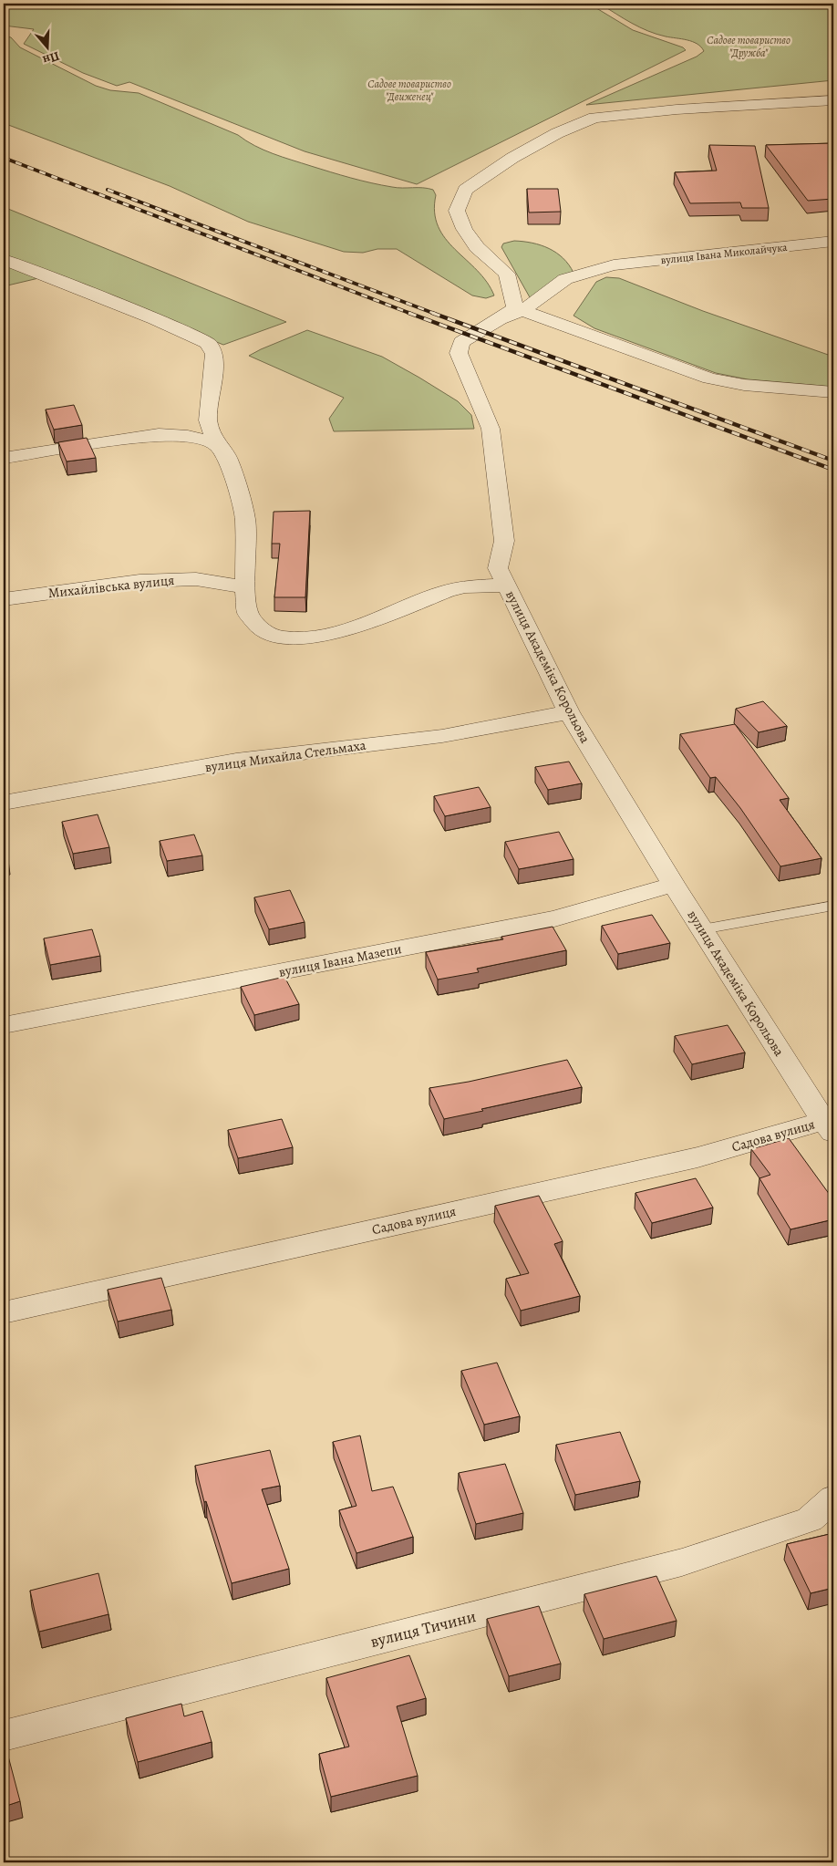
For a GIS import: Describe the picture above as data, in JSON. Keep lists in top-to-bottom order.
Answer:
{
  "streets": {
    "street": [
      "вулиця Івана Миколайчука",
      "Михайлівська вулиця",
      "вулиця Академіка Корольова",
      "вулиця Михайла Стельмаха",
      "вулиця Івана Мазепи",
      "Садова вулиця",
      "вулиця Тичини"
    ]
  },
  "crossings": [
    ["вулиця Івана Миколайчука", "вулиця Академіка Корольова"],
    ["Михайлівська вулиця", "вулиця Академіка Корольова"],
    ["вулиця Академіка Корольова", "вулиця Михайла Стельмаха"],
    ["вулиця Академіка Корольова", "вулиця Івана Мазепи"],
    ["вулиця Академіка Корольова", "Садова вулиця"]
  ],
  "parks": ["Садове товариство \"Дружба\"", "Садове товариство \"Движенец\""],
  "north": "bottom"
}
